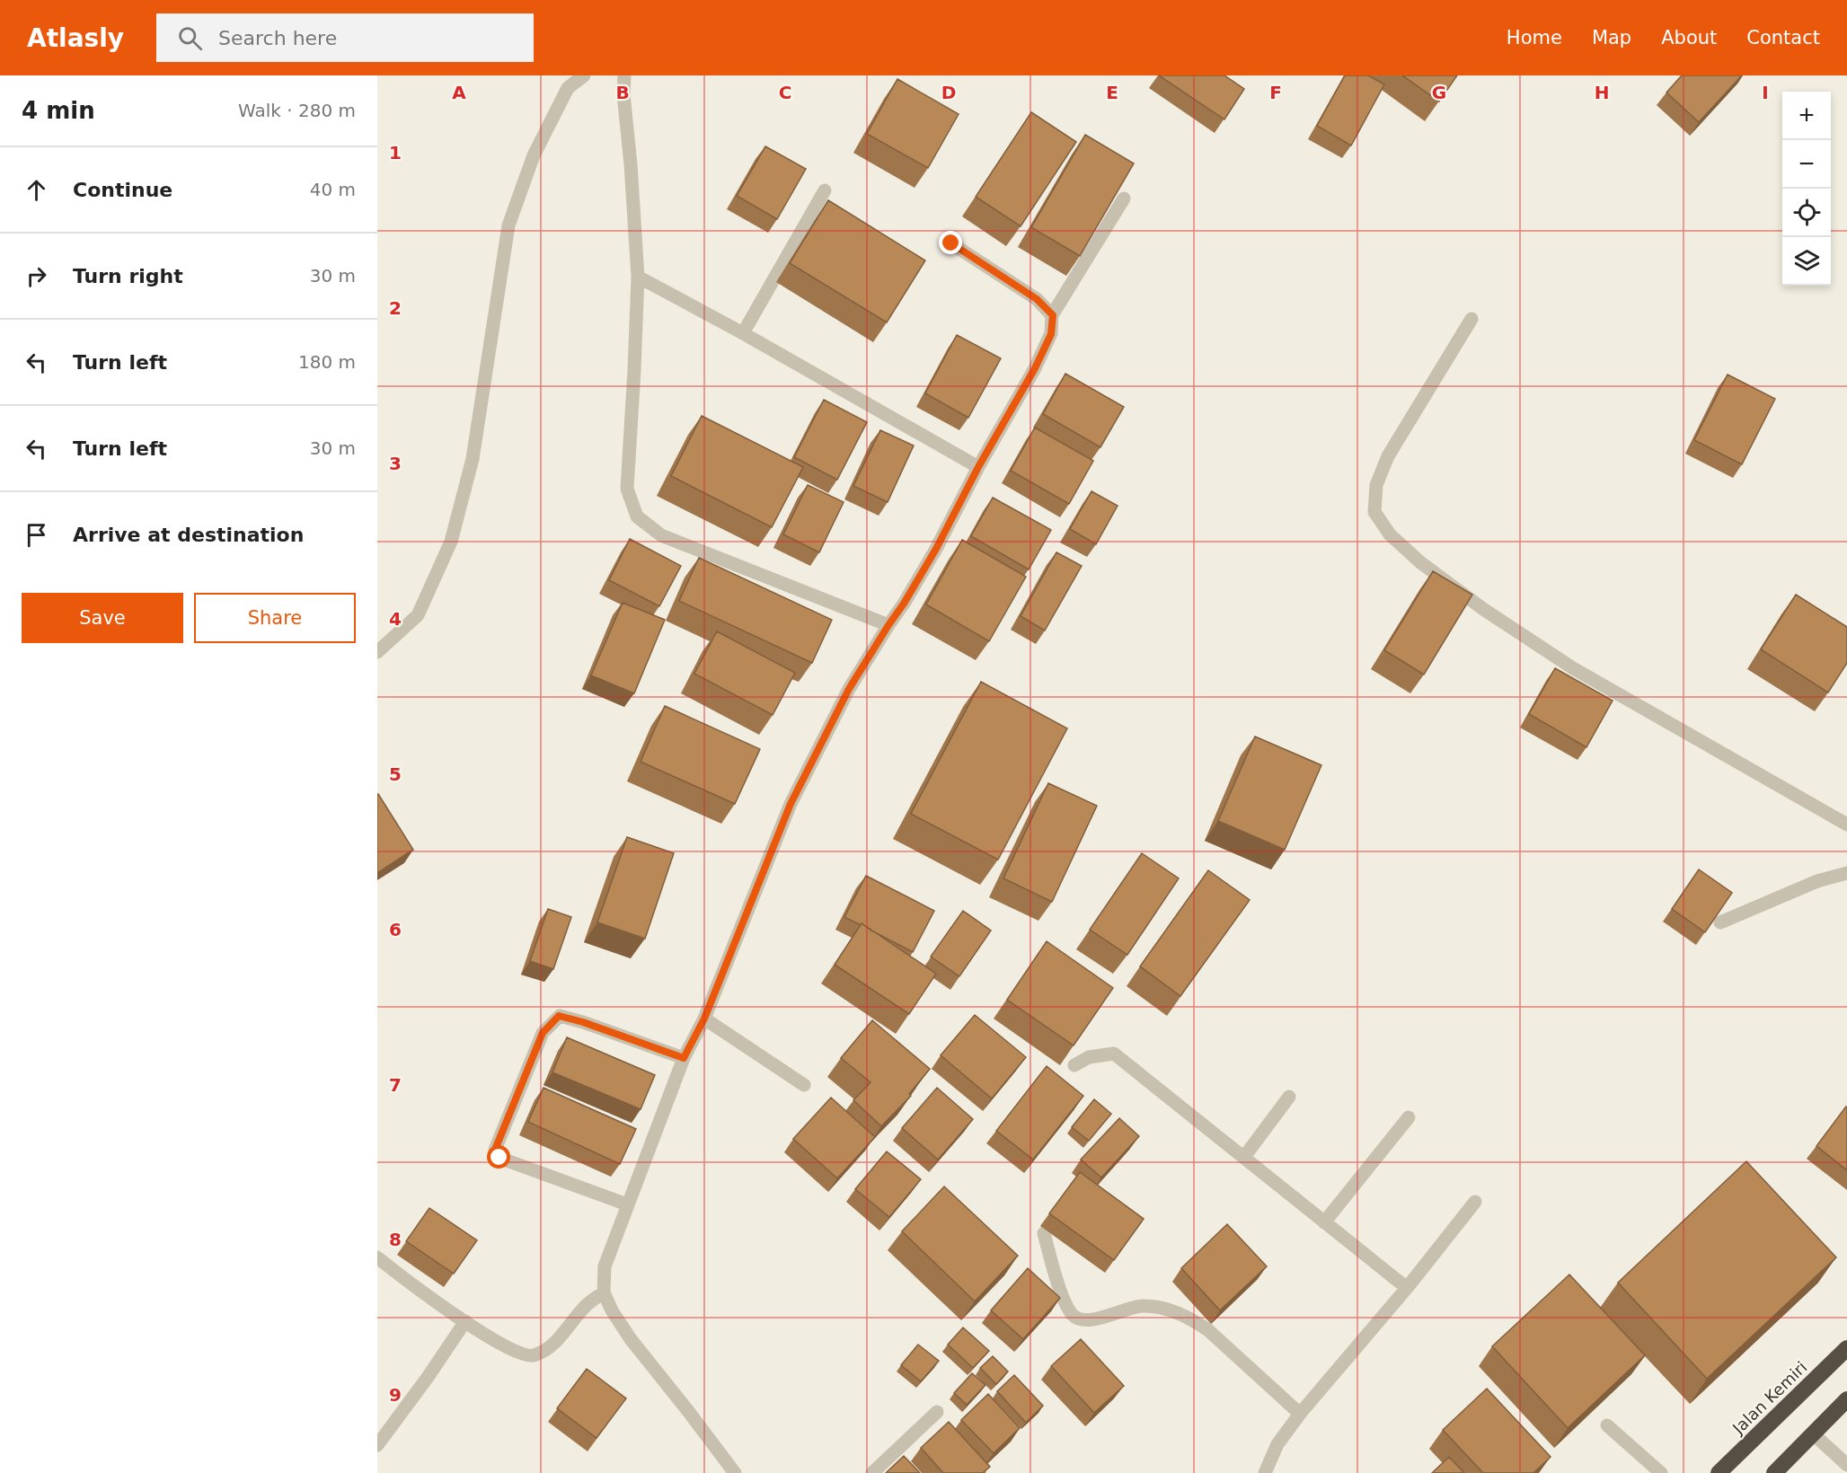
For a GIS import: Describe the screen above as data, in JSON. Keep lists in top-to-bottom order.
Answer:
{
  "streets": {
    "highway": ["Jalan Kemiri"]
  },
  "page": {
    "header": "Atlasly",
    "search": "Search here",
    "nav": [
      "Home",
      "Map",
      "About",
      "Contact"
    ],
    "heading": ["4 min", "Walk · 280 m"],
    "map_buttons": ["+", "−"],
    "list": [
      ["Continue", "40 m"],
      ["Turn right", "30 m"],
      ["Turn left", "180 m"],
      ["Turn left", "30 m"],
      "Arrive at destination"
    ],
    "buttons": ["Save", "Share"]
  },
  "grid": {
    "columns": [
      "A",
      "B",
      "C",
      "D",
      "E",
      "F",
      "G",
      "H",
      "I"
    ],
    "rows": [
      "1",
      "2",
      "3",
      "4",
      "5",
      "6",
      "7",
      "8",
      "9"
    ]
  }
}
